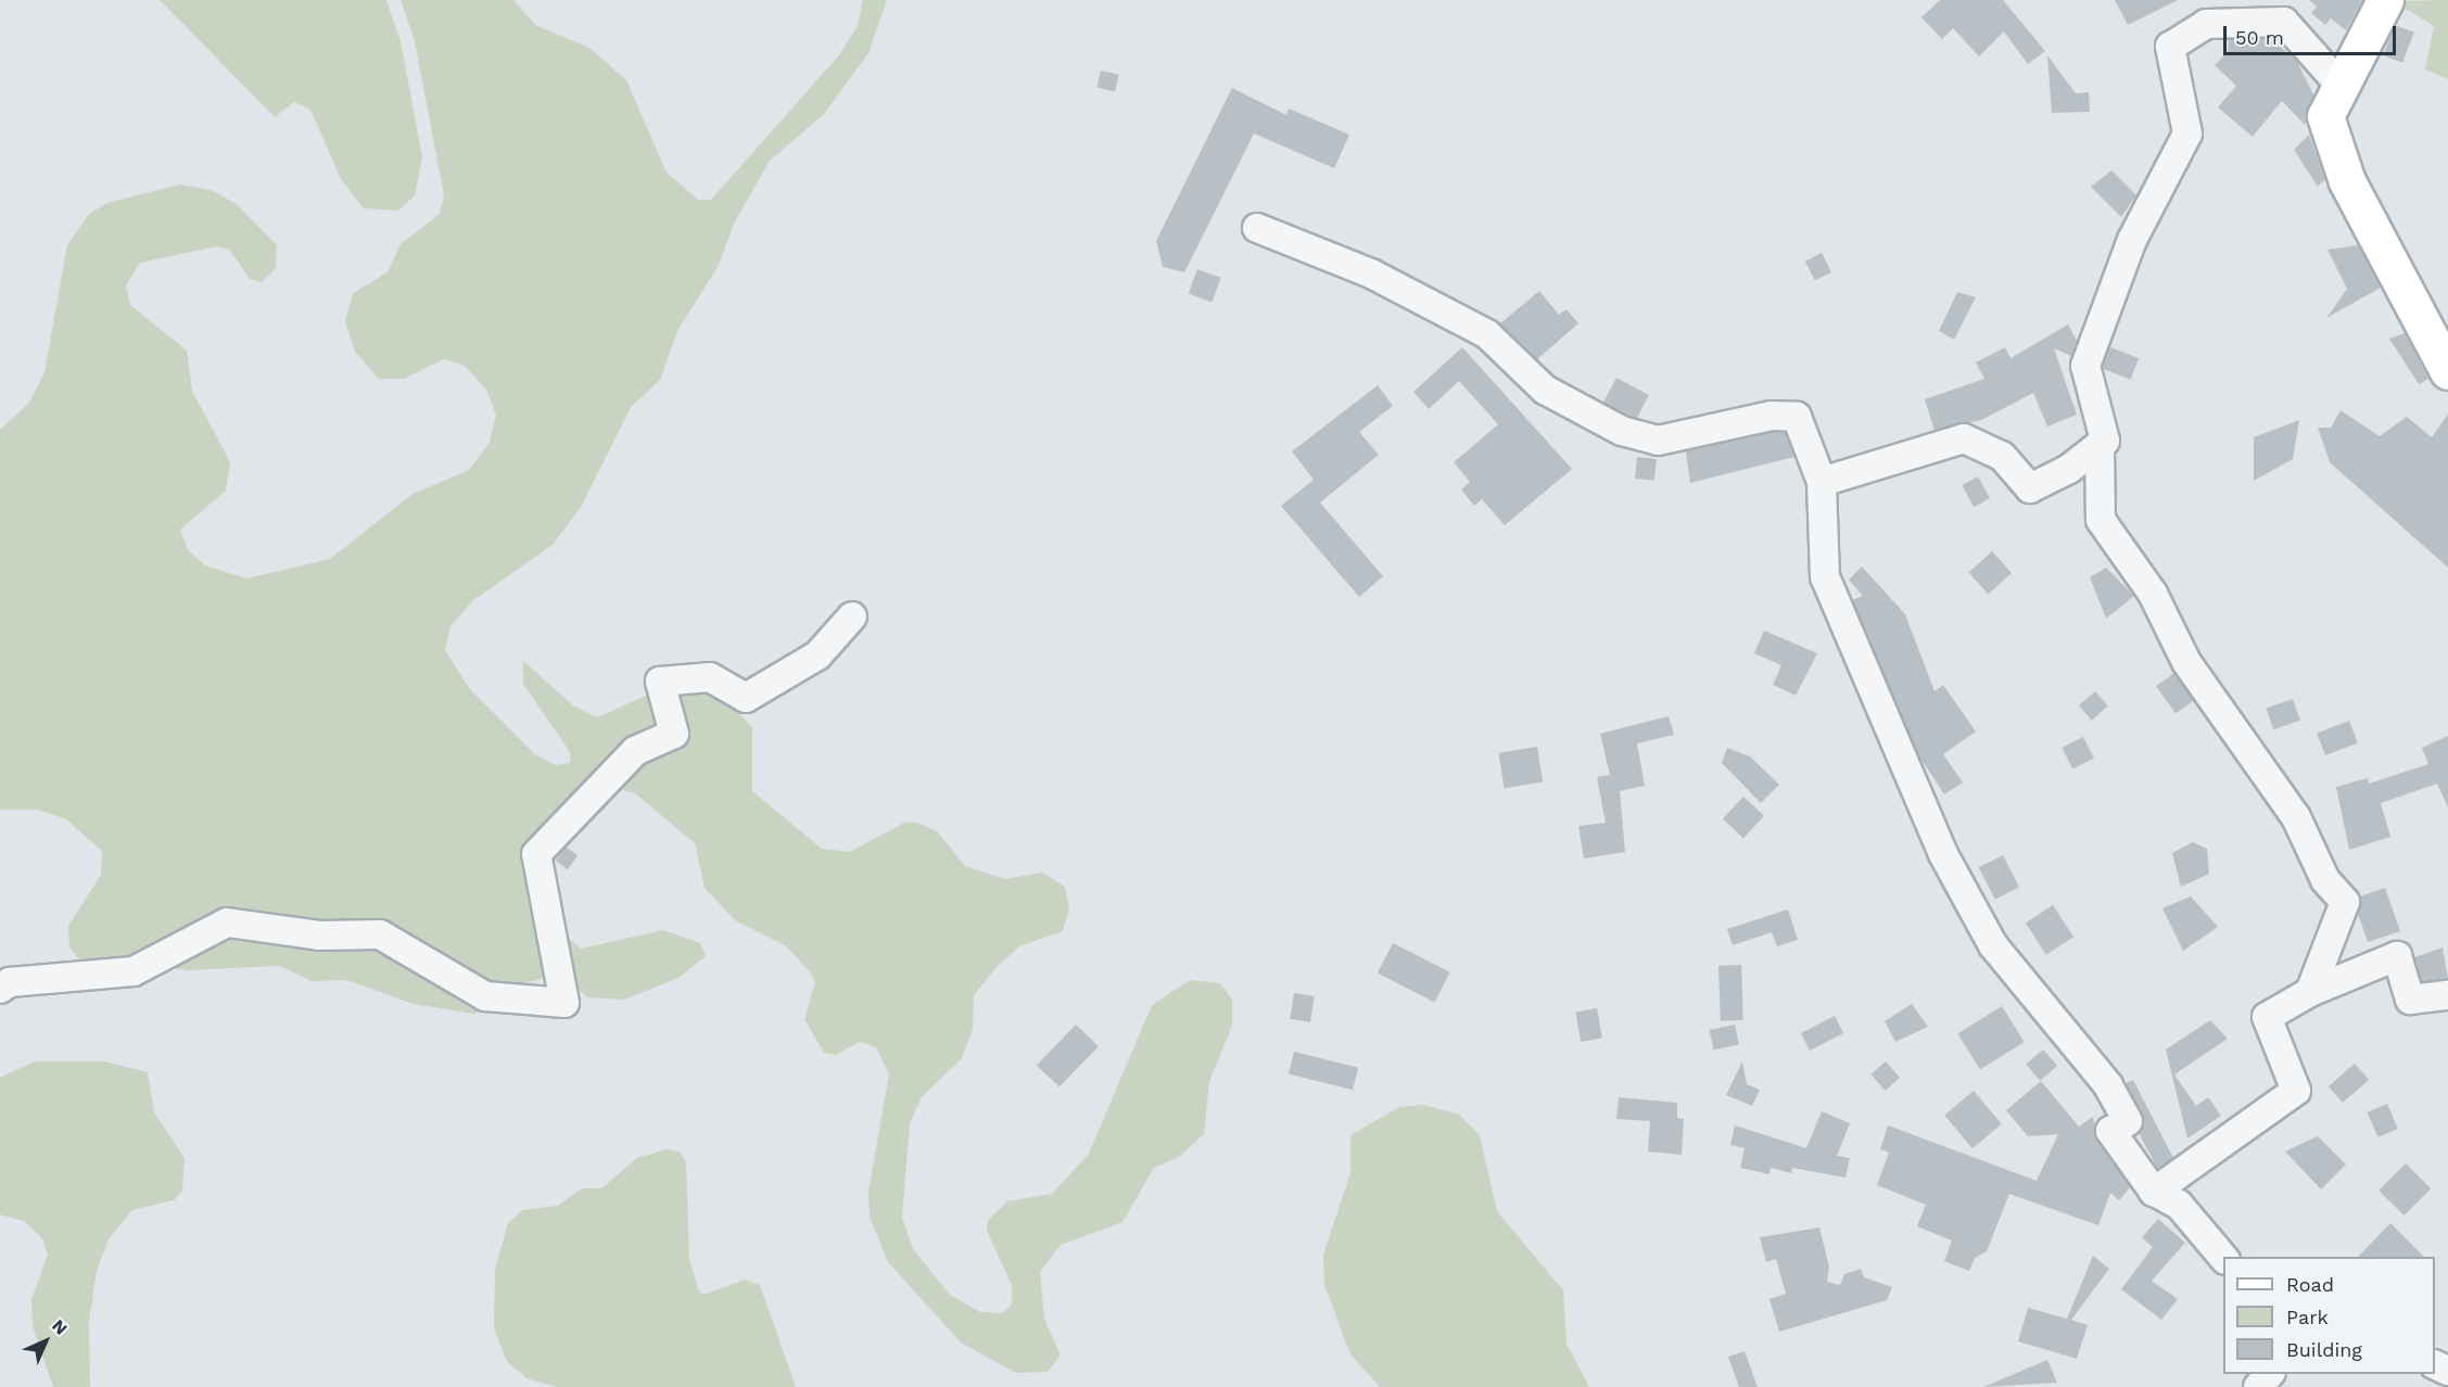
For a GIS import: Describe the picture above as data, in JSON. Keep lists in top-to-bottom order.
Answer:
{
  "legend": ["Road", "Park", "Building"],
  "scale_bar": "50 m",
  "north": "top right"
}
